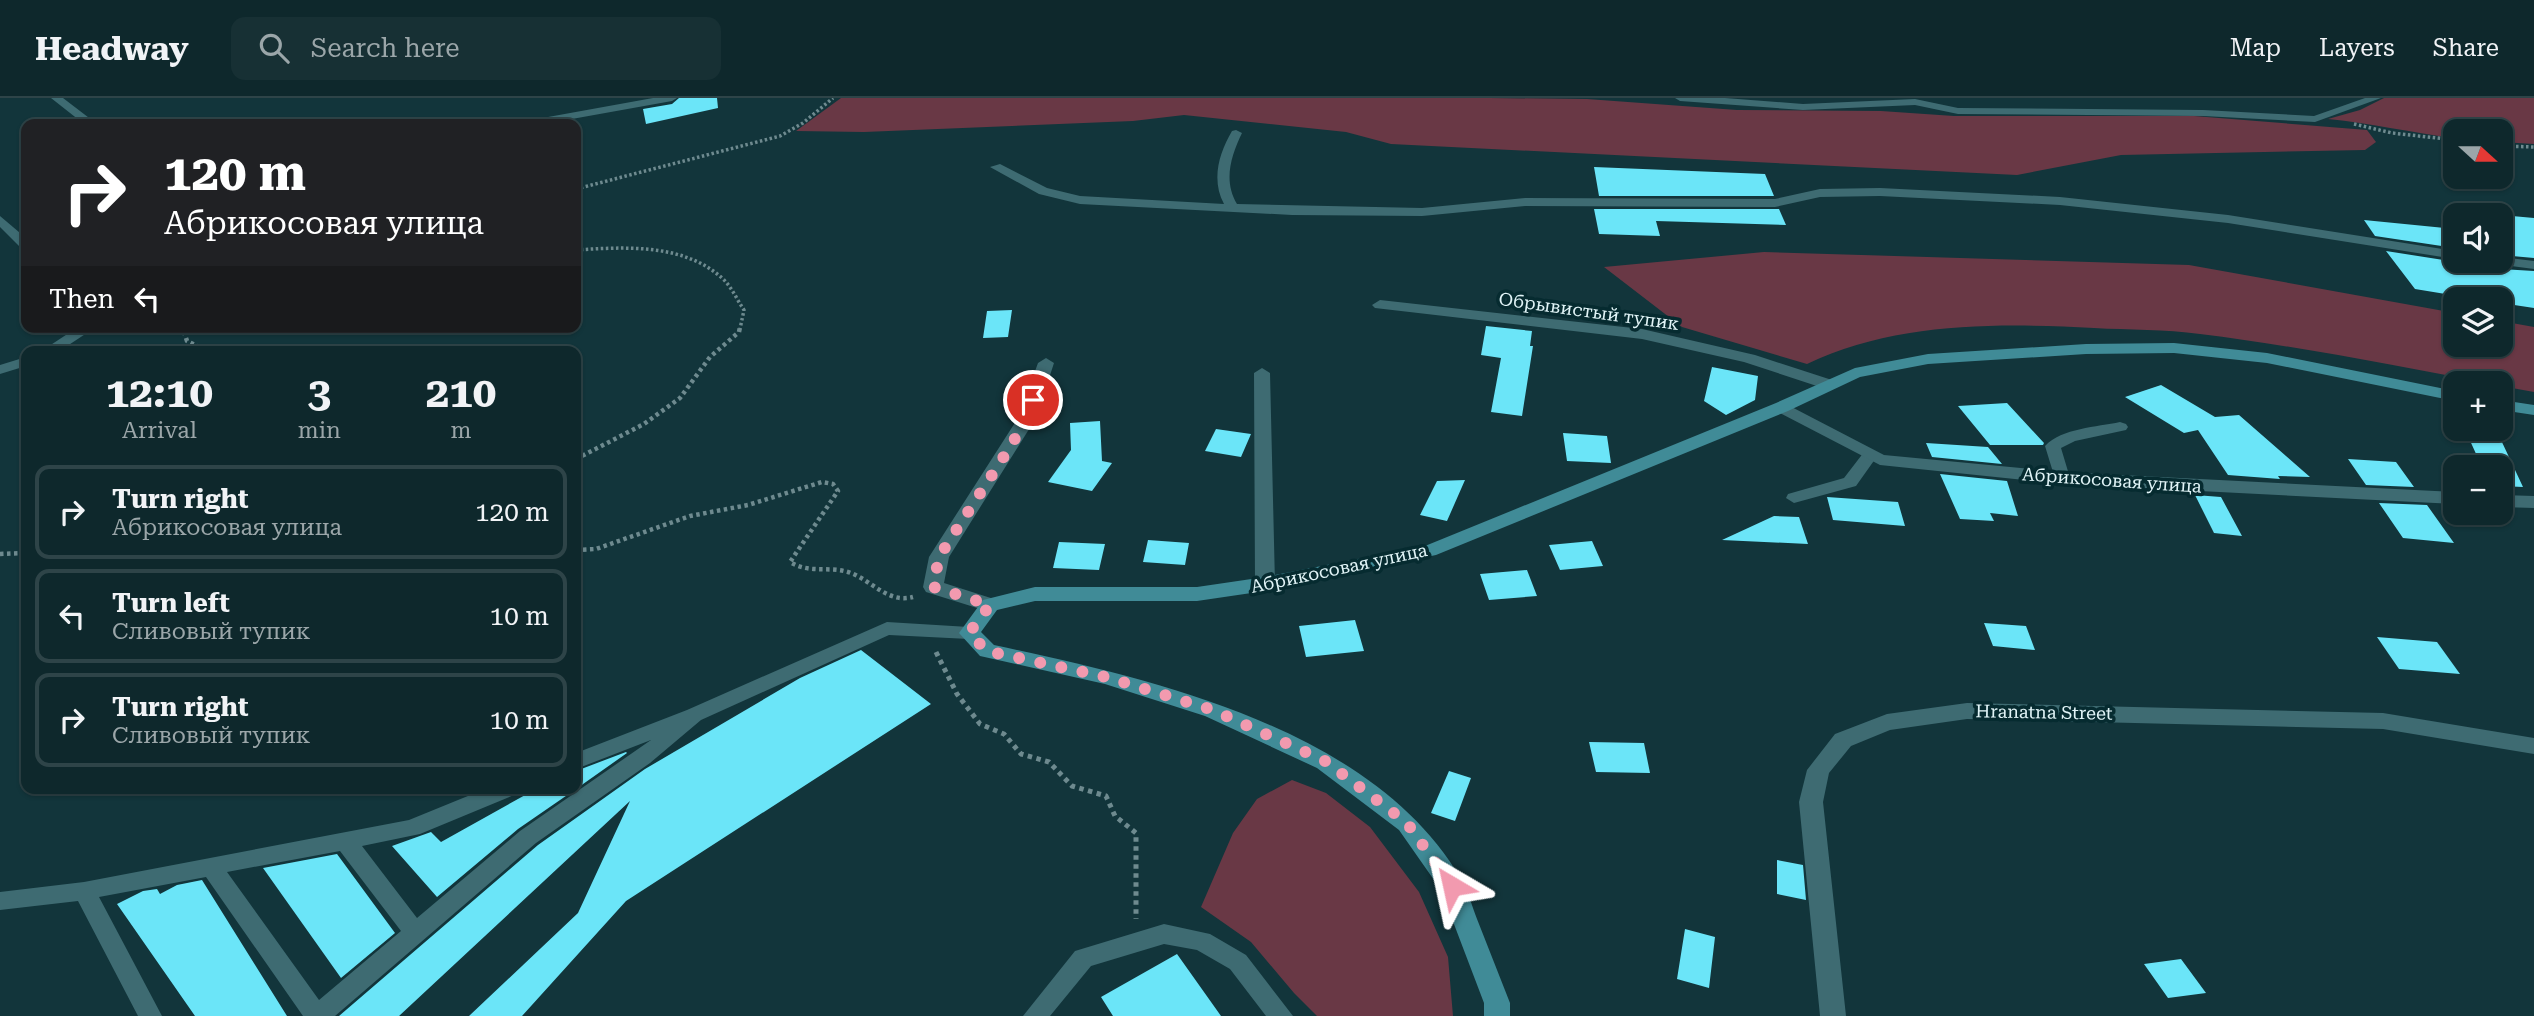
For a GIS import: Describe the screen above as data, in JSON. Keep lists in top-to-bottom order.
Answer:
{
  "streets": {
    "main road": ["Абрикосовая улица"],
    "street": ["Обрывистый тупик", "Hranatna Street"]
  },
  "crossings": [
    ["Обрывистый тупик", "Абрикосовая улица"]
  ],
  "north": "right",
  "page": {
    "header": "Headway",
    "search": "Search here",
    "nav": ["Map", "Layers", "Share"],
    "map_buttons": ["+", "−"],
    "turn": ["120 m", "Абрикосовая улица"],
    "then": "Then",
    "eta": [
      "12:10",
      "Arrival",
      "3",
      "min",
      "210",
      "m"
    ],
    "list": [
      {
        "name": "Turn right",
        "note": "Абрикосовая улица",
        "value": "120 m"
      },
      {
        "name": "Turn left",
        "note": "Сливовый тупик",
        "value": "10 m"
      },
      {
        "name": "Turn right",
        "note": "Сливовый тупик",
        "value": "10 m"
      }
    ]
  }
}
